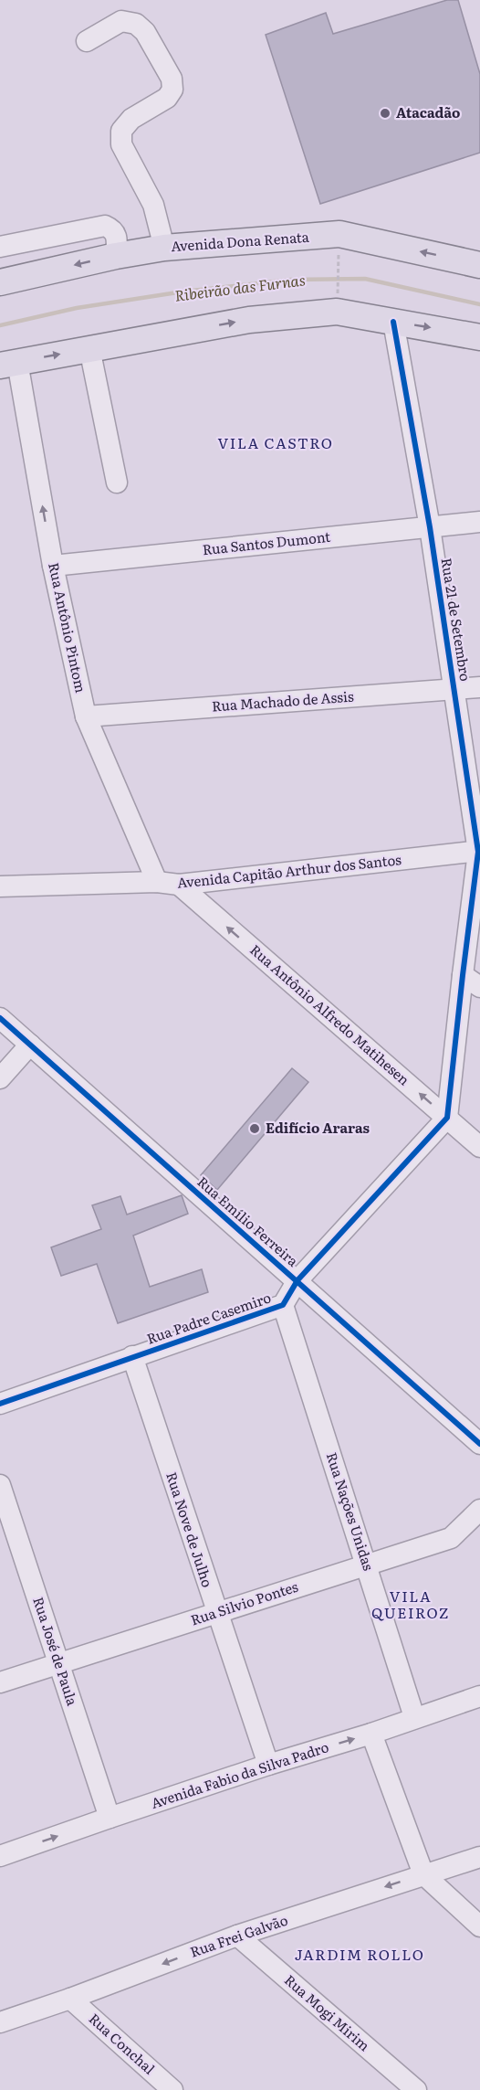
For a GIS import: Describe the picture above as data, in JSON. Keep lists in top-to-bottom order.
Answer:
{
  "streets": {
    "main road": ["Avenida Dona Renata"],
    "street": [
      "Rua Santos Dumont",
      "Rua 21 de Setembro",
      "Rua Antônio Pintom",
      "Rua Machado de Assis",
      "Avenida Capitão Arthur dos Santos",
      "Rua Antônio Alfredo Matihesen",
      "Rua Emílio Ferreira",
      "Rua Padre Casemiro",
      "Rua Nações Unidas",
      "Rua Nove de Julho",
      "Rua Silvio Pontes",
      "Rua José de Paula",
      "Avenida Fabio da Silva Padro",
      "Rua Frei Galvão",
      "Rua Mogi Mirim",
      "Rua Conchal"
    ]
  },
  "crossings": [
    ["Rua Santos Dumont", "Rua 21 de Setembro"],
    ["Rua Santos Dumont", "Rua Antônio Pintom"],
    ["Rua 21 de Setembro", "Rua Machado de Assis"],
    ["Rua 21 de Setembro", "Avenida Capitão Arthur dos Santos"],
    ["Rua 21 de Setembro", "Rua Antônio Alfredo Matihesen"],
    ["Rua 21 de Setembro", "Rua Padre Casemiro"],
    ["Rua Antônio Pintom", "Rua Machado de Assis"],
    ["Rua Antônio Pintom", "Avenida Capitão Arthur dos Santos"],
    ["Avenida Capitão Arthur dos Santos", "Rua Antônio Alfredo Matihesen"],
    ["Rua Antônio Alfredo Matihesen", "Rua Padre Casemiro"],
    ["Rua Emílio Ferreira", "Rua Padre Casemiro"],
    ["Rua Padre Casemiro", "Rua Nações Unidas"],
    ["Rua Padre Casemiro", "Rua Nove de Julho"],
    ["Rua Nações Unidas", "Rua Silvio Pontes"],
    ["Rua Nações Unidas", "Avenida Fabio da Silva Padro"],
    ["Rua Nove de Julho", "Rua Silvio Pontes"],
    ["Rua Nove de Julho", "Avenida Fabio da Silva Padro"],
    ["Rua Silvio Pontes", "Rua José de Paula"],
    ["Rua José de Paula", "Avenida Fabio da Silva Padro"],
    ["Rua Frei Galvão", "Rua Mogi Mirim"],
    ["Rua Frei Galvão", "Rua Conchal"]
  ],
  "one_way": ["Rua Antônio Alfredo Matihesen", "Avenida Fabio da Silva Padro", "Rua Frei Galvão"],
  "districts": ["VILA CASTRO", "VILA QUEIROZ", "JARDIM ROLLO"],
  "water": ["Ribeirão das Furnas"],
  "places": ["Atacadão", "Edifício Araras"]
}
